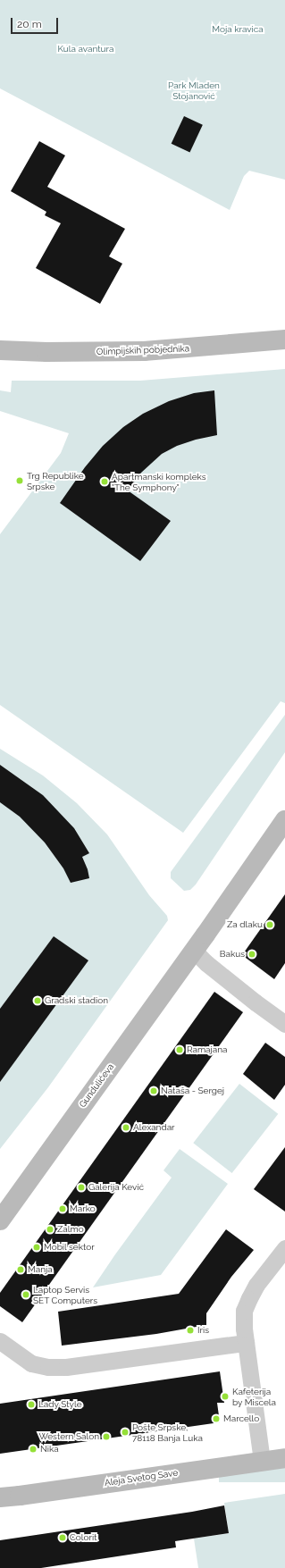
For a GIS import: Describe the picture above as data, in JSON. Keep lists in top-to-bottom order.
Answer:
{
  "streets": {
    "street": ["Olimpijskih pobjednika", "Gundulićeva", "Aleja Svetog Save"]
  },
  "parks": ["Moja kravica", "Kula avantura", "Park Mladen Stojanović"],
  "places": [
    "Trg Republike Srpske",
    "Apartmanski kompleks \"The Symphony\"",
    "Za dlaku",
    "Bakus",
    "Gradski stadion",
    "Ramajana",
    "Nataša - Sergej",
    "Alexandar",
    "Galerija Kević",
    "Marko",
    "Zalmo",
    "Mobil sektor",
    "Manja",
    "Laptop Servis SET Computers",
    "Iris",
    "Kafeterija by Miscela",
    "Lady Style",
    "Marcello",
    "Pošte Srpske, 78118 Banja Luka",
    "Western Salon",
    "Nika",
    "Colorit"
  ],
  "scale_bar": "20 m"
}
